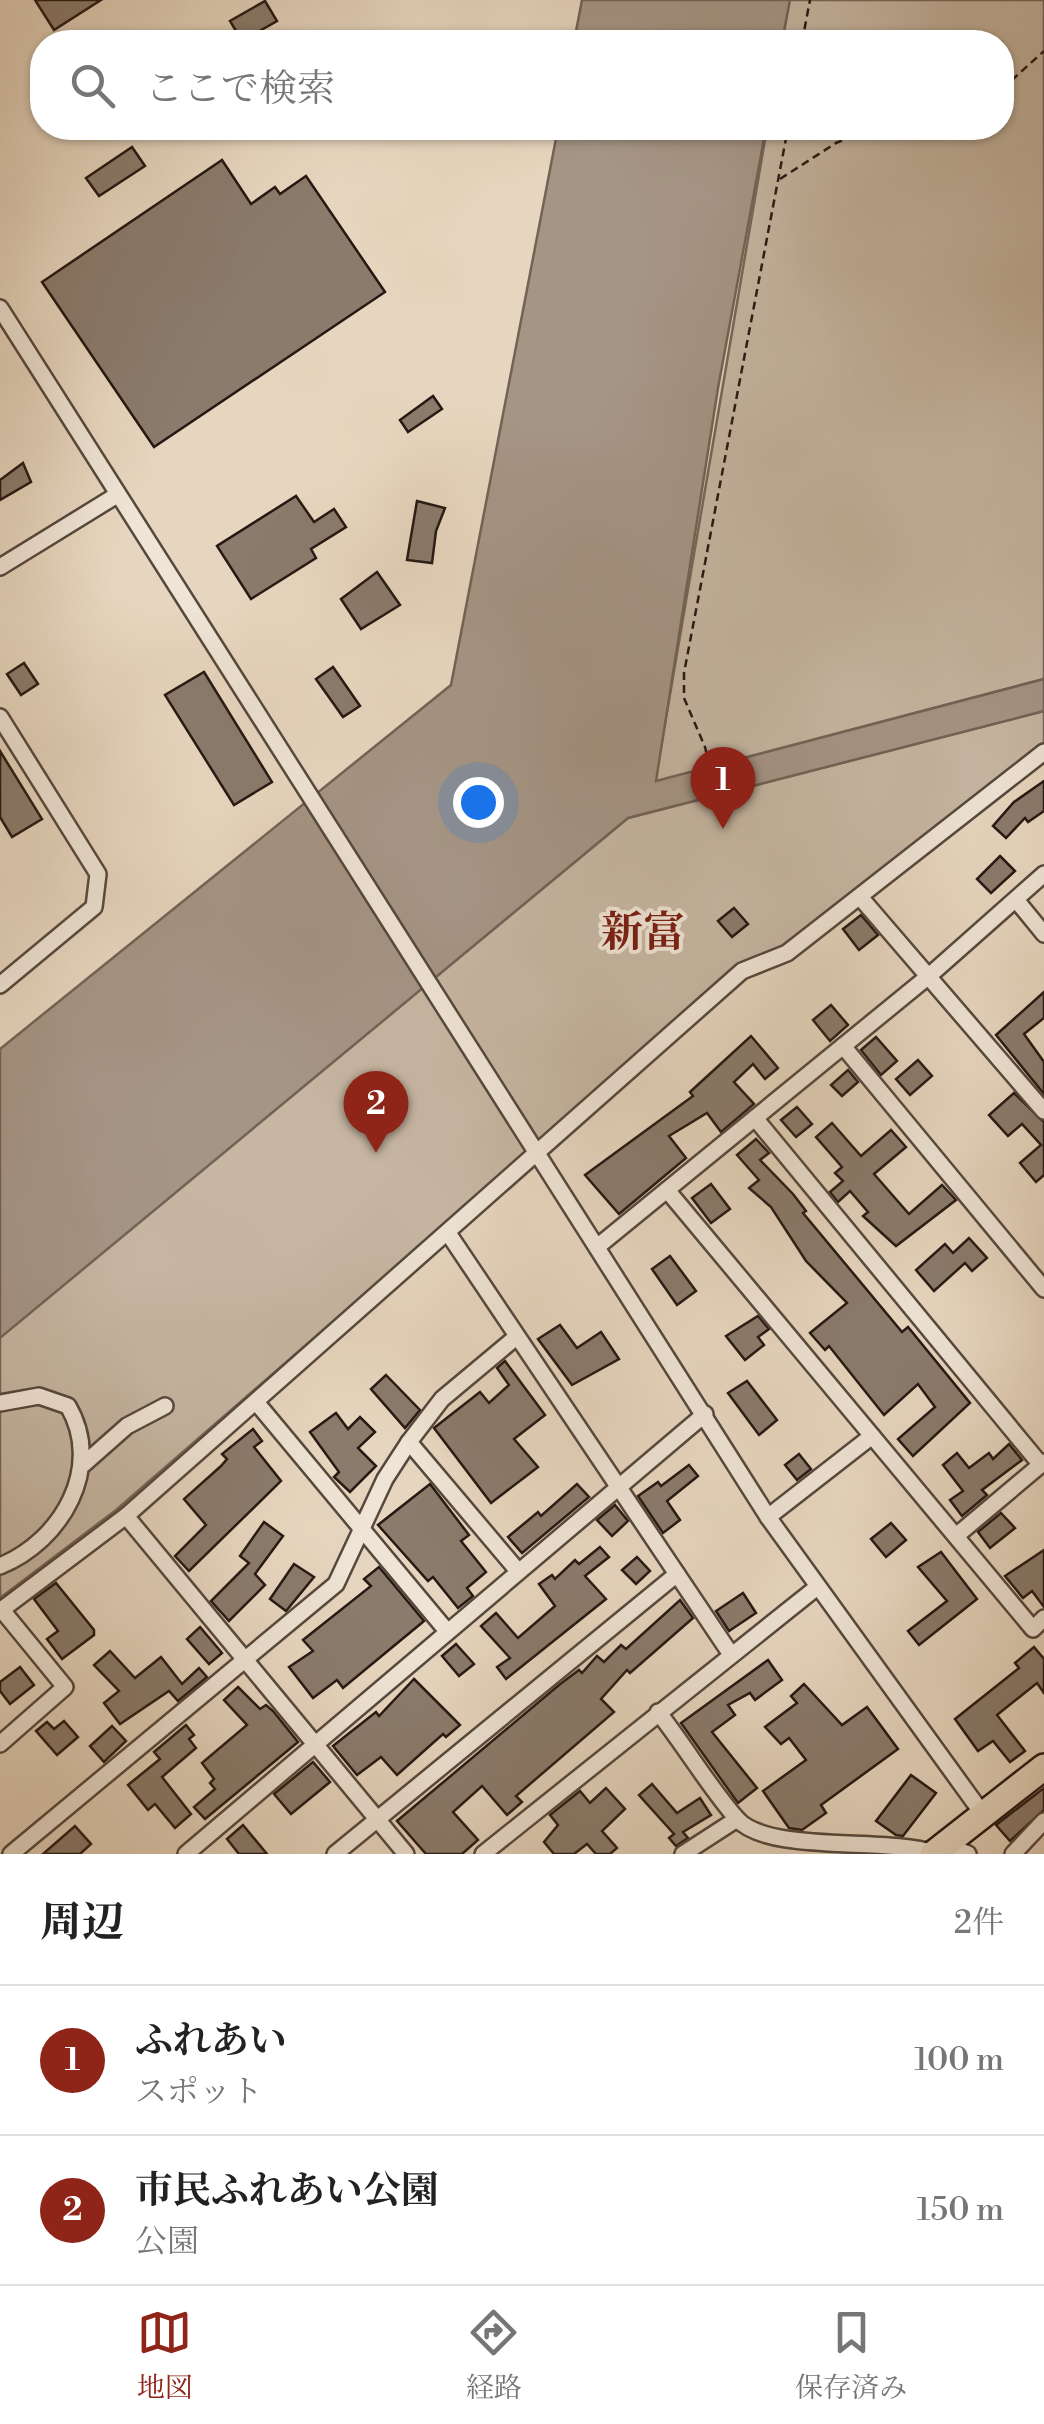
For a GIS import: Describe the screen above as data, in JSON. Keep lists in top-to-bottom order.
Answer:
{
  "districts": ["新富"],
  "page": {
    "search": "ここで検索",
    "pins": ["1", "2"],
    "heading": ["周辺", "2件"],
    "list": [
      {
        "mark": "1",
        "name": "ふれあい",
        "note": "スポット",
        "value": "100 m"
      },
      {
        "mark": "2",
        "name": "市民ふれあい公園",
        "note": "公園",
        "value": "150 m"
      }
    ],
    "nav": ["地図", "経路", "保存済み"]
  }
}
